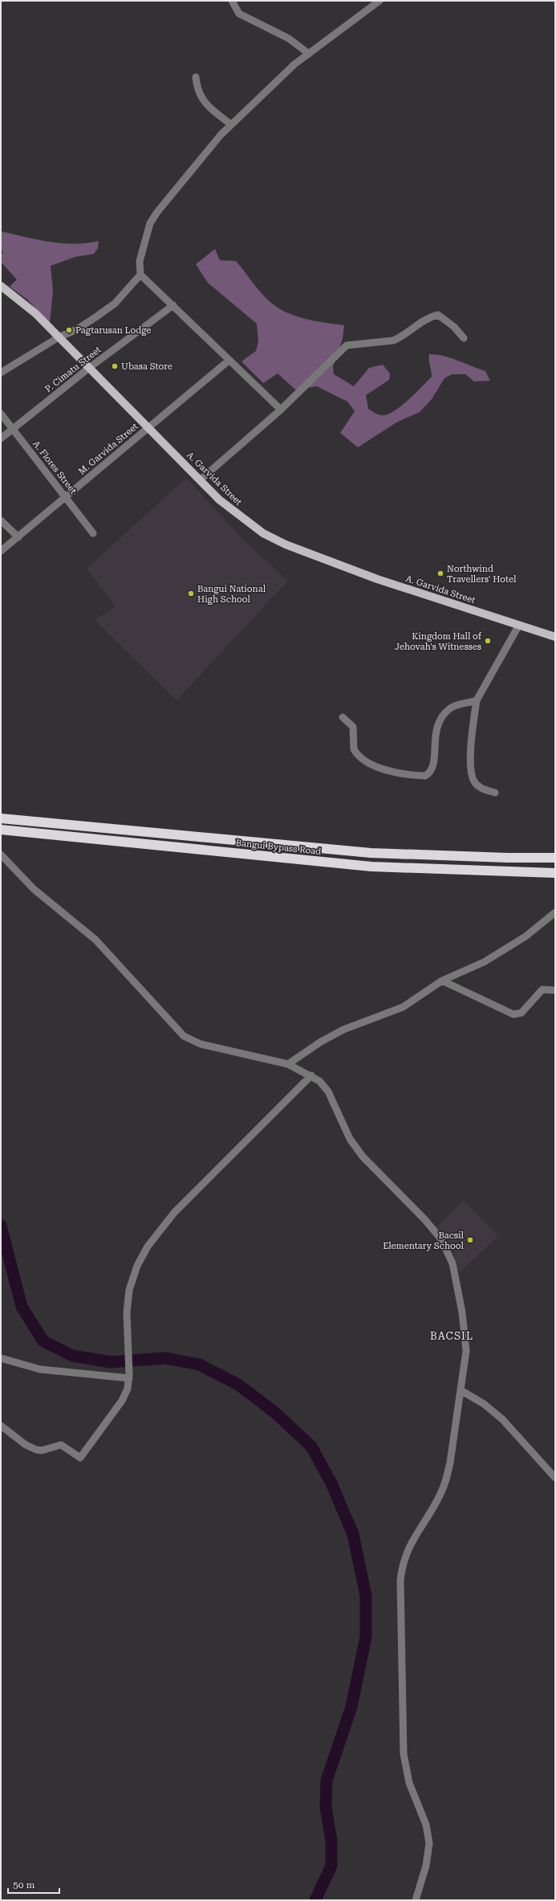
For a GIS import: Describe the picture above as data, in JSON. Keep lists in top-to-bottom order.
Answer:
{
  "streets": {
    "highway": ["Bangui Bypass Road"],
    "main road": ["A. Garvida Street"],
    "street": ["P. Cimatu Street", "M. Garvida Street", "A. Flores Street"]
  },
  "crossings": [
    ["P. Cimatu Street", "A. Flores Street"],
    ["P. Cimatu Street", "A. Garvida Street"],
    ["M. Garvida Street", "A. Flores Street"],
    ["M. Garvida Street", "A. Garvida Street"]
  ],
  "districts": ["BACSIL"],
  "places": [
    "Pagtarusan Lodge",
    "Ubasa Store",
    "Northwind Travellers' Hotel",
    "Bangui National High School",
    "Kingdom Hall of Jehovah's Witnesses",
    "Bacsil Elementary School"
  ],
  "scale_bar": "50 m"
}
